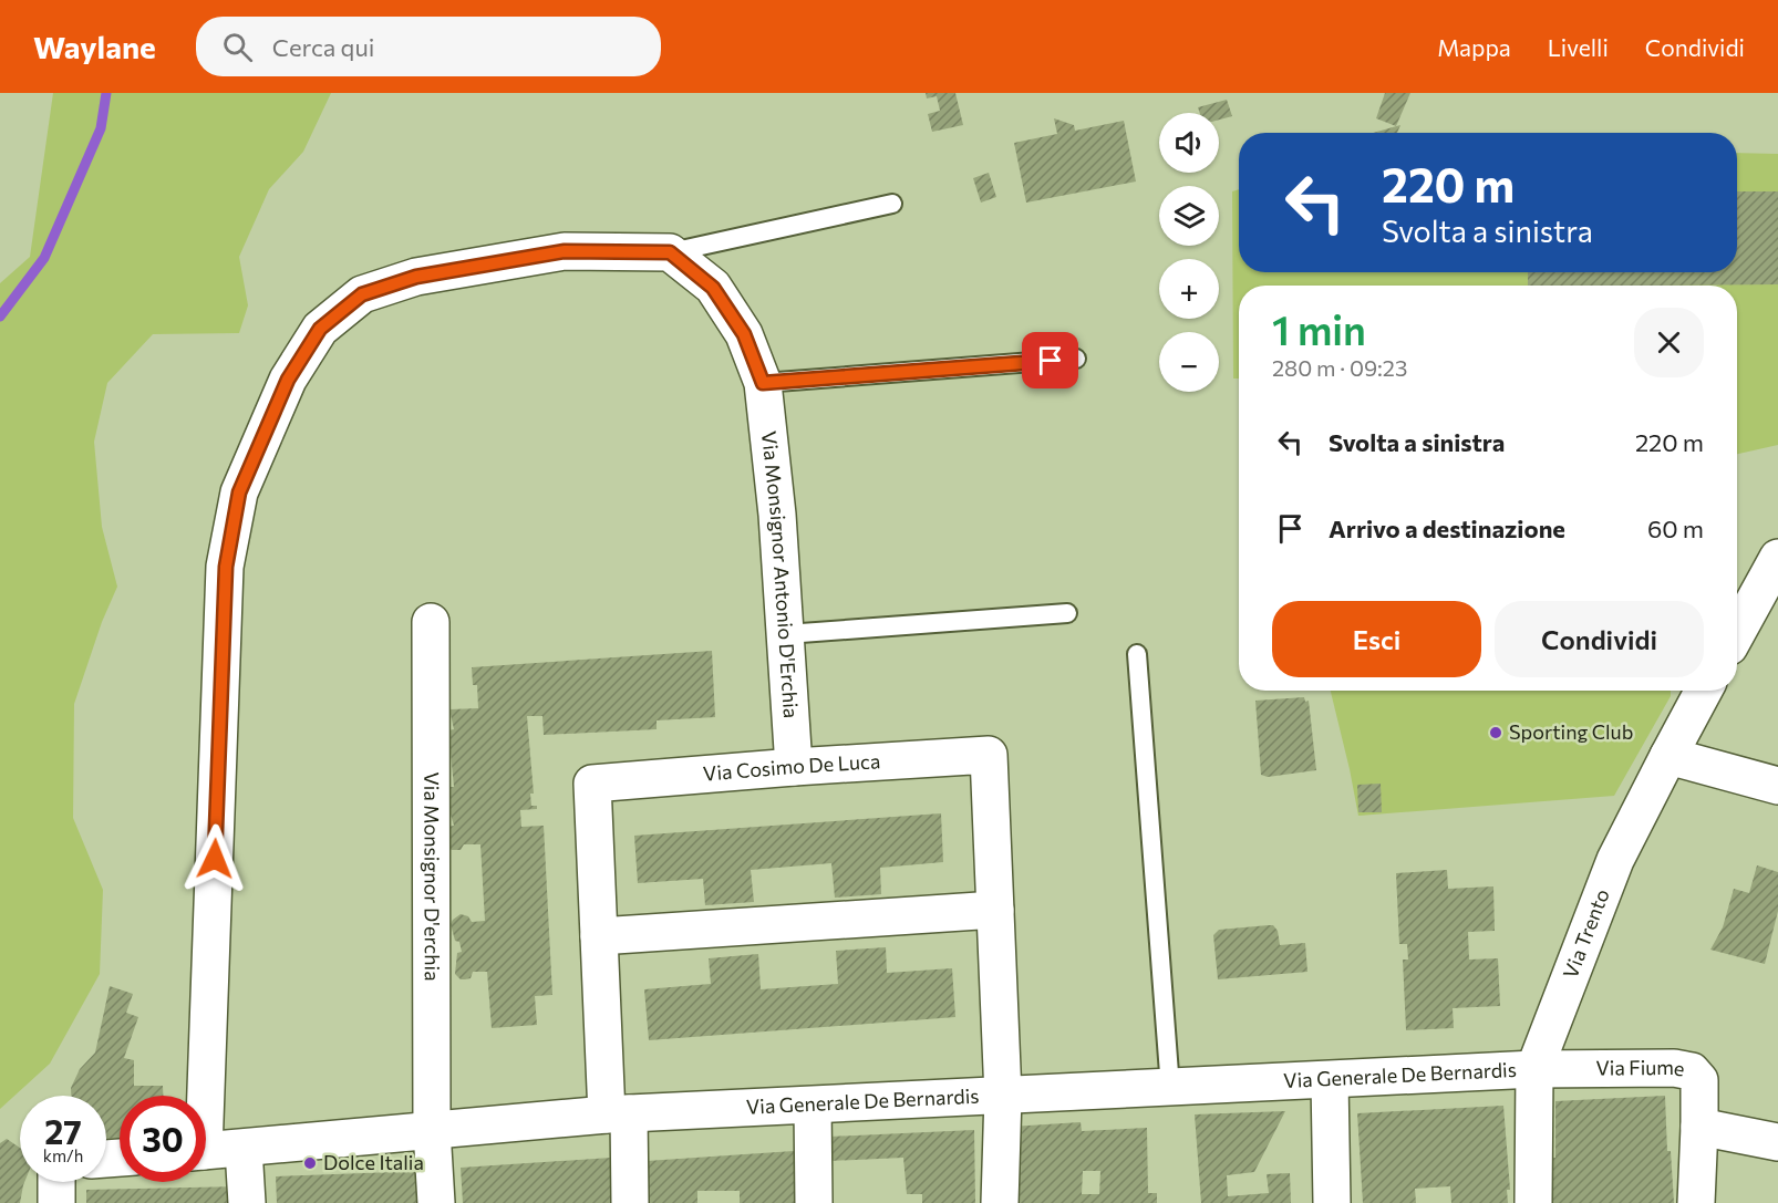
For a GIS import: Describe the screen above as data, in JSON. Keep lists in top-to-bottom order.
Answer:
{
  "streets": {
    "street": [
      "Via Monsignor Antonio D'Erchia",
      "Via Cosimo De Luca",
      "Via Monsignor D'erchia",
      "Via Trento",
      "Via Fiume",
      "Via Generale De Bernardis"
    ]
  },
  "crossings": [
    ["Via Monsignor Antonio D'Erchia", "Via Cosimo De Luca"],
    ["Via Cosimo De Luca", "Via Generale De Bernardis"],
    ["Via Monsignor D'erchia", "Via Generale De Bernardis"],
    ["Via Trento", "Via Fiume"],
    ["Via Trento", "Via Generale De Bernardis"],
    ["Via Fiume", "Via Generale De Bernardis"]
  ],
  "places": ["Sporting Club", "Dolce Italia"],
  "page": {
    "header": "Waylane",
    "search": "Cerca qui",
    "nav": ["Mappa", "Livelli", "Condividi"],
    "map_buttons": ["+", "−"],
    "turn": ["220 m", "Svolta a sinistra"],
    "heading": ["1 min", "280 m · 09:23"],
    "list": [
      {
        "name": "Svolta a sinistra",
        "value": "220 m"
      },
      {
        "name": "Arrivo a destinazione",
        "value": "60 m"
      }
    ],
    "buttons": ["Esci", "Condividi"],
    "speed": "27 km/h",
    "limit": "30"
  }
}
